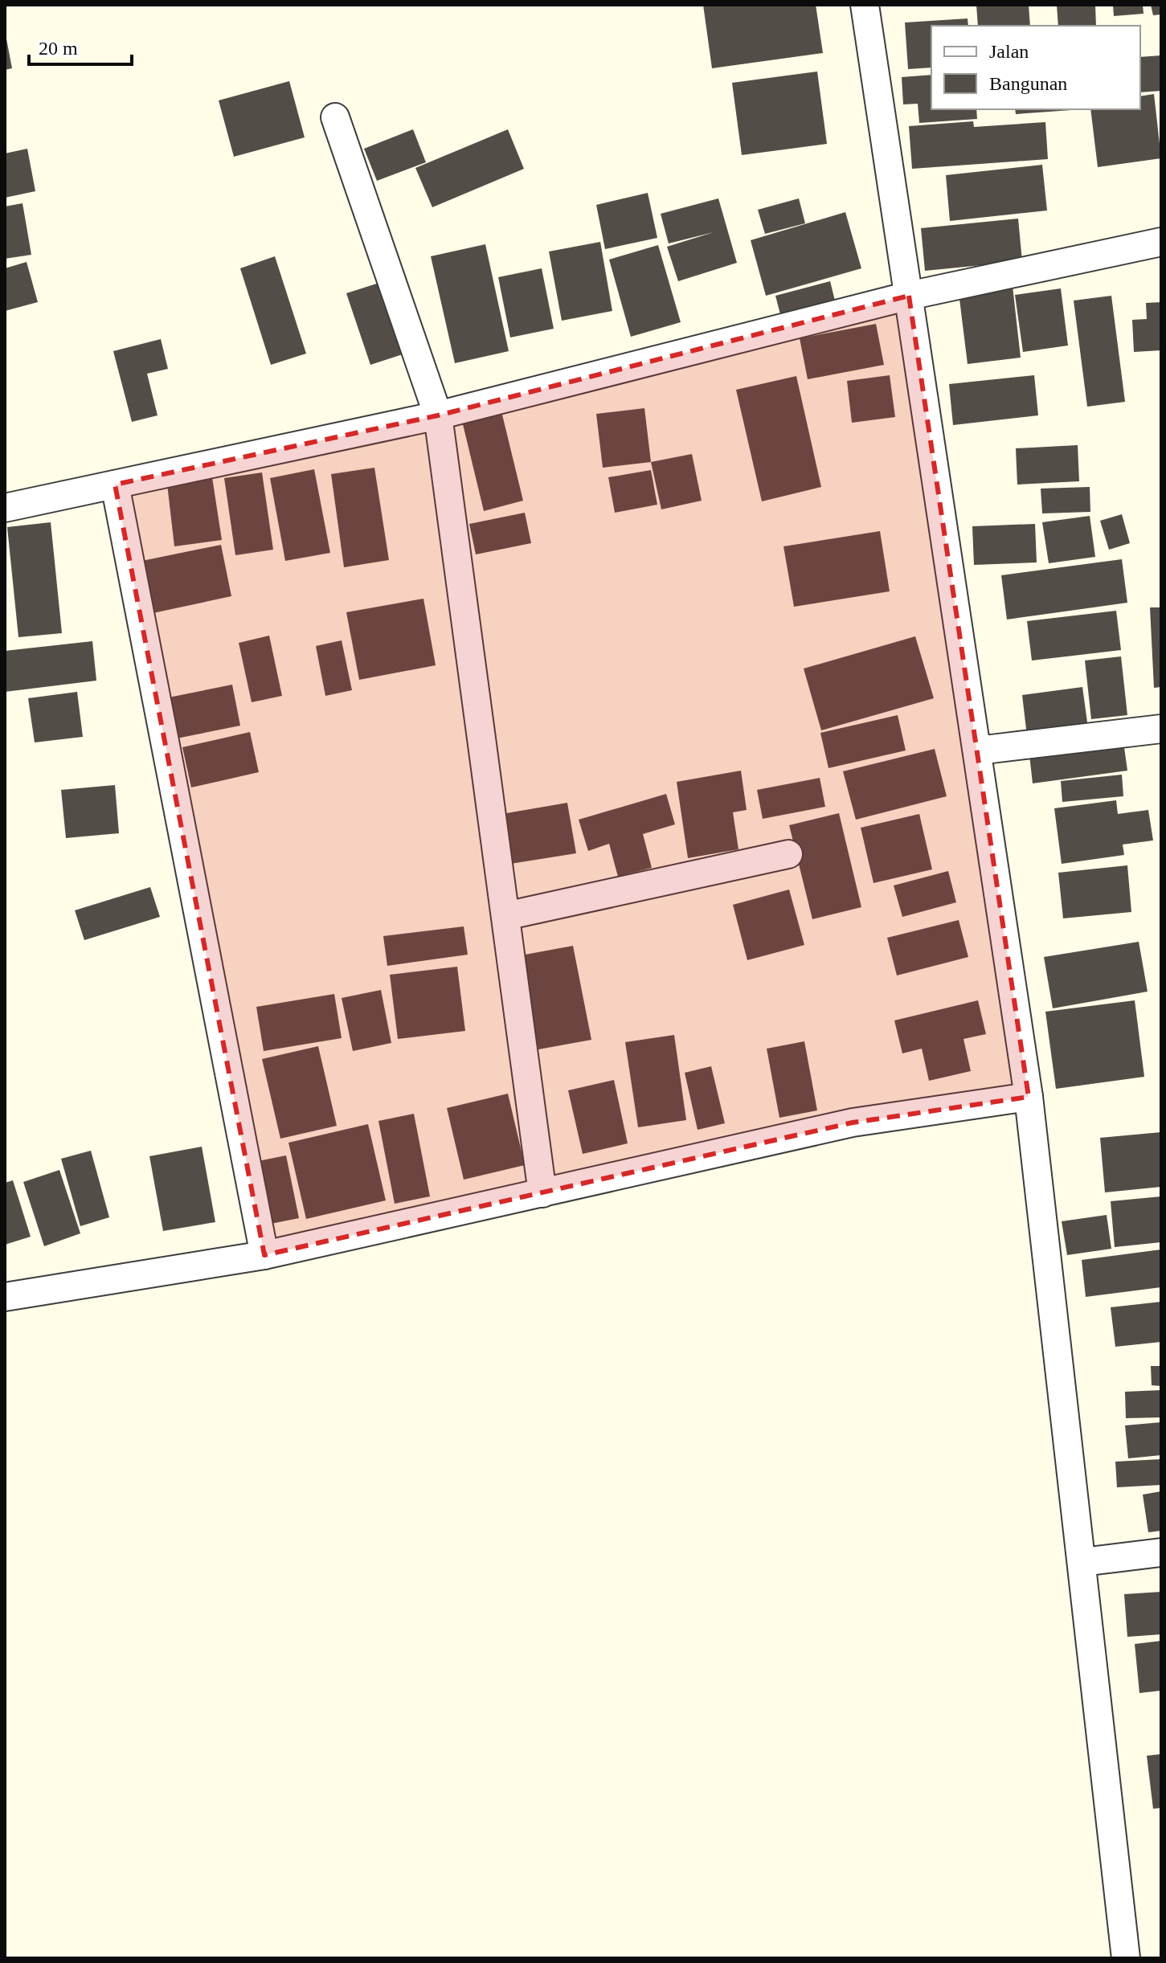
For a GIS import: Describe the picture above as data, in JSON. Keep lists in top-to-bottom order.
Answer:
{
  "legend": ["Jalan", "Bangunan"],
  "scale_bar": "20 m"
}
